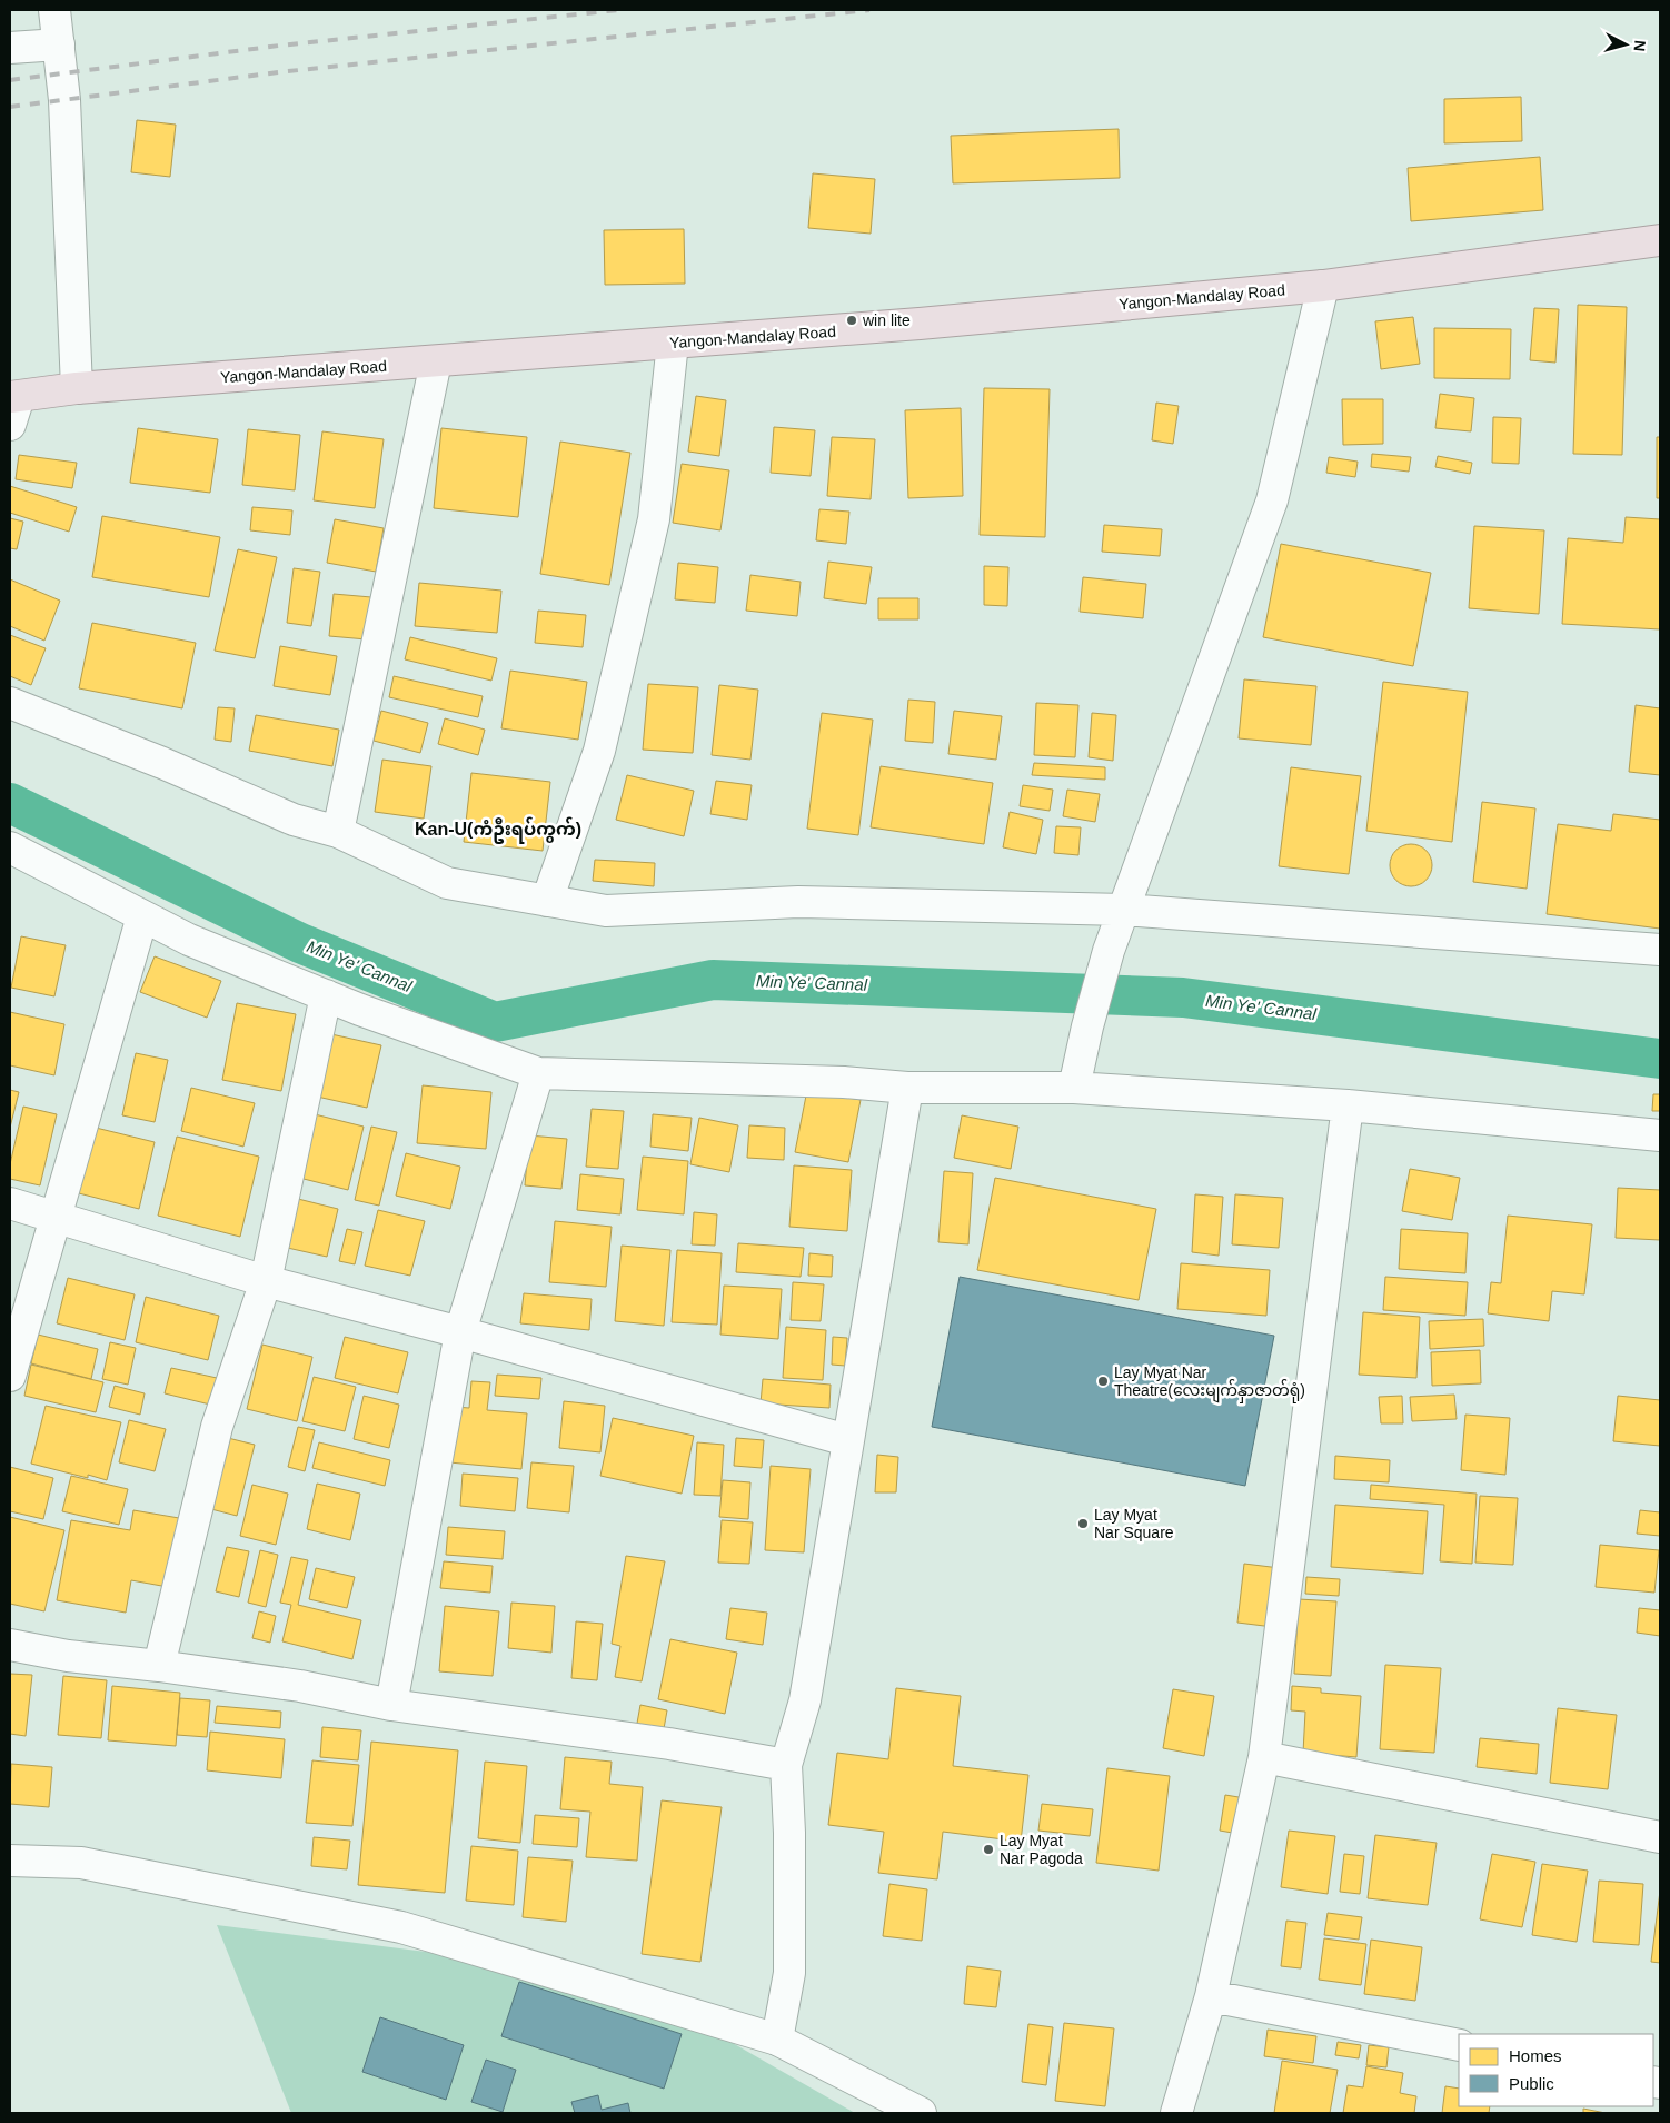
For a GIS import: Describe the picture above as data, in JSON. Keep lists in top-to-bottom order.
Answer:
{
  "streets": {
    "highway": ["Yangon-Mandalay Road"]
  },
  "districts": ["Kan-U(ကံဦးရပ်ကွက်)"],
  "water": ["Min Ye' Cannal"],
  "places": [
    "win lite",
    "Lay Myat Nar Theatre(လေးမျက်နှာဇာတ်ရုံ)",
    "Lay Myat Nar Square",
    "Lay Myat Nar Pagoda"
  ],
  "legend": ["Homes", "Public"],
  "north": "right"
}
